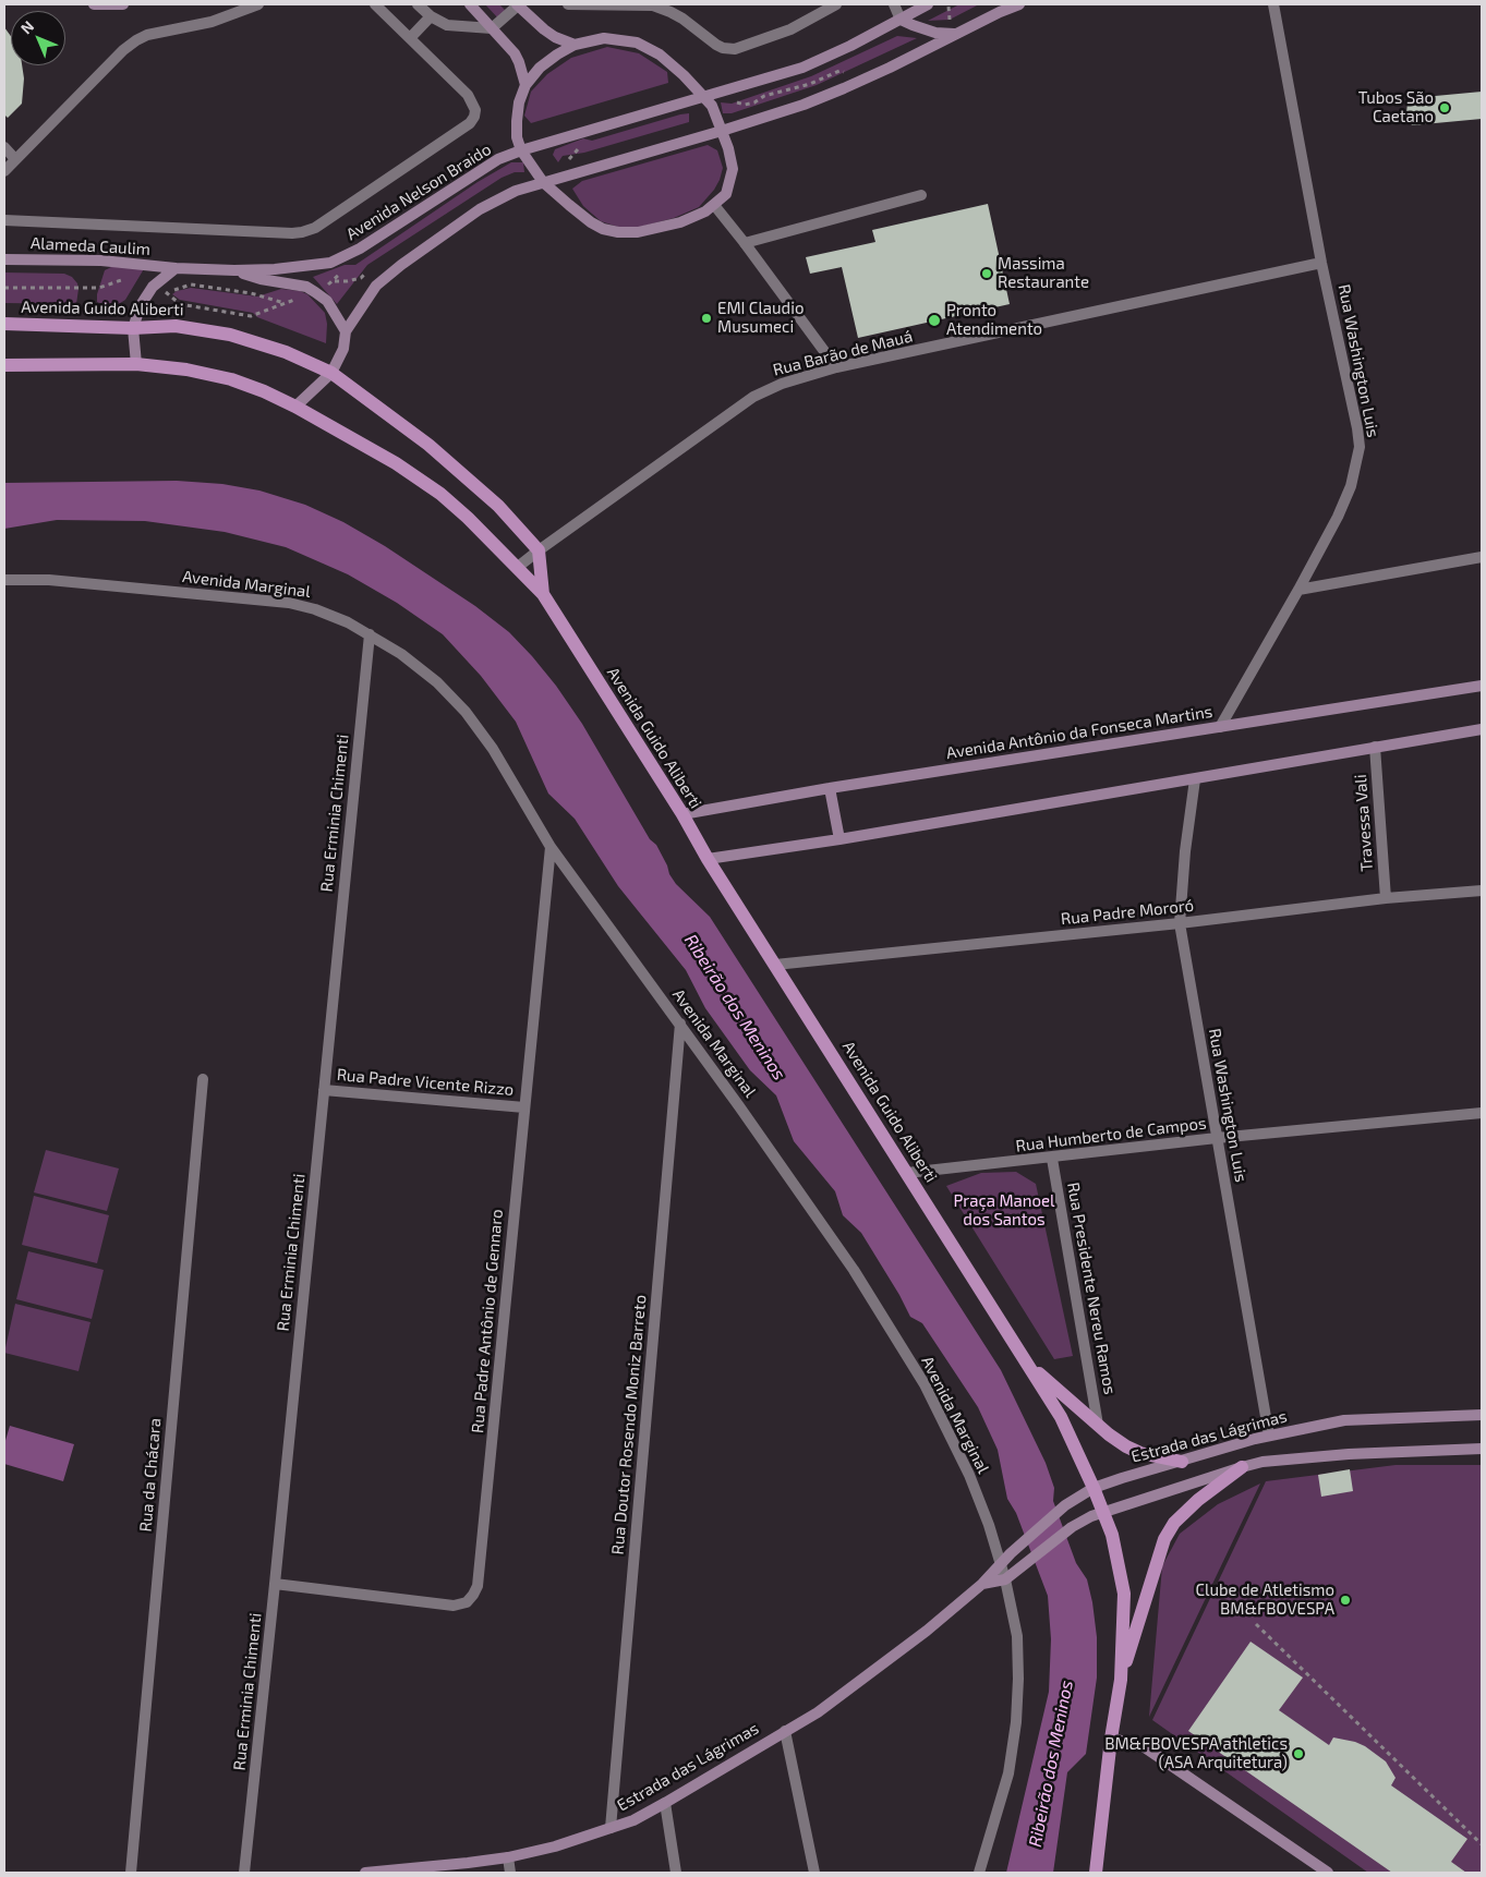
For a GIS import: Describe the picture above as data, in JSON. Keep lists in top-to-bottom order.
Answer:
{
  "streets": {
    "main road": [
      "Avenida Nelson Braido",
      "Alameda Caulim",
      "Avenida Guido Aliberti",
      "Avenida Antônio da Fonseca Martins",
      "Estrada das Lágrimas"
    ],
    "street": [
      "Rua Barão de Mauá",
      "Rua Washington Luis",
      "Avenida Marginal",
      "Rua Erminia Chimenti",
      "Travessa Vali",
      "Rua Padre Mororó",
      "Rua Padre Vicente Rizzo",
      "Rua Humberto de Campos",
      "Rua Presidente Nereu Ramos",
      "Rua Padre Antônio de Gennaro",
      "Rua Doutor Rosendo Moniz Barreto",
      "Rua da Chácara"
    ]
  },
  "crossings": [
    ["Avenida Nelson Braido", "Alameda Caulim"],
    ["Avenida Guido Aliberti", "Rua Barão de Mauá"],
    ["Avenida Guido Aliberti", "Avenida Antônio da Fonseca Martins"],
    ["Avenida Guido Aliberti", "Rua Padre Mororó"],
    ["Avenida Guido Aliberti", "Rua Humberto de Campos"],
    ["Avenida Guido Aliberti", "Estrada das Lágrimas"],
    ["Rua Barão de Mauá", "Rua Washington Luis"],
    ["Rua Washington Luis", "Avenida Antônio da Fonseca Martins"],
    ["Rua Washington Luis", "Rua Padre Mororó"],
    ["Rua Washington Luis", "Rua Humberto de Campos"],
    ["Rua Washington Luis", "Estrada das Lágrimas"],
    ["Avenida Marginal", "Rua Erminia Chimenti"],
    ["Avenida Marginal", "Rua Padre Antônio de Gennaro"],
    ["Avenida Marginal", "Rua Doutor Rosendo Moniz Barreto"],
    ["Avenida Marginal", "Estrada das Lágrimas"],
    ["Rua Erminia Chimenti", "Rua Padre Vicente Rizzo"],
    ["Rua Erminia Chimenti", "Rua Padre Antônio de Gennaro"],
    ["Travessa Vali", "Rua Padre Mororó"],
    ["Rua Padre Vicente Rizzo", "Rua Padre Antônio de Gennaro"],
    ["Rua Humberto de Campos", "Rua Presidente Nereu Ramos"],
    ["Rua Doutor Rosendo Moniz Barreto", "Estrada das Lágrimas"]
  ],
  "water": ["Ribeirão dos Meninos"],
  "parks": ["Praça Manoel dos Santos"],
  "places": [
    "Tubos São Caetano",
    "Massima Restaurante",
    "EMI Claudio Musumeci",
    "Pronto Atendimento",
    "Clube de Atletismo BM&FBOVESPA",
    "BM&FBOVESPA athletics (ASA Arquitetura)"
  ],
  "north": "top left"
}
